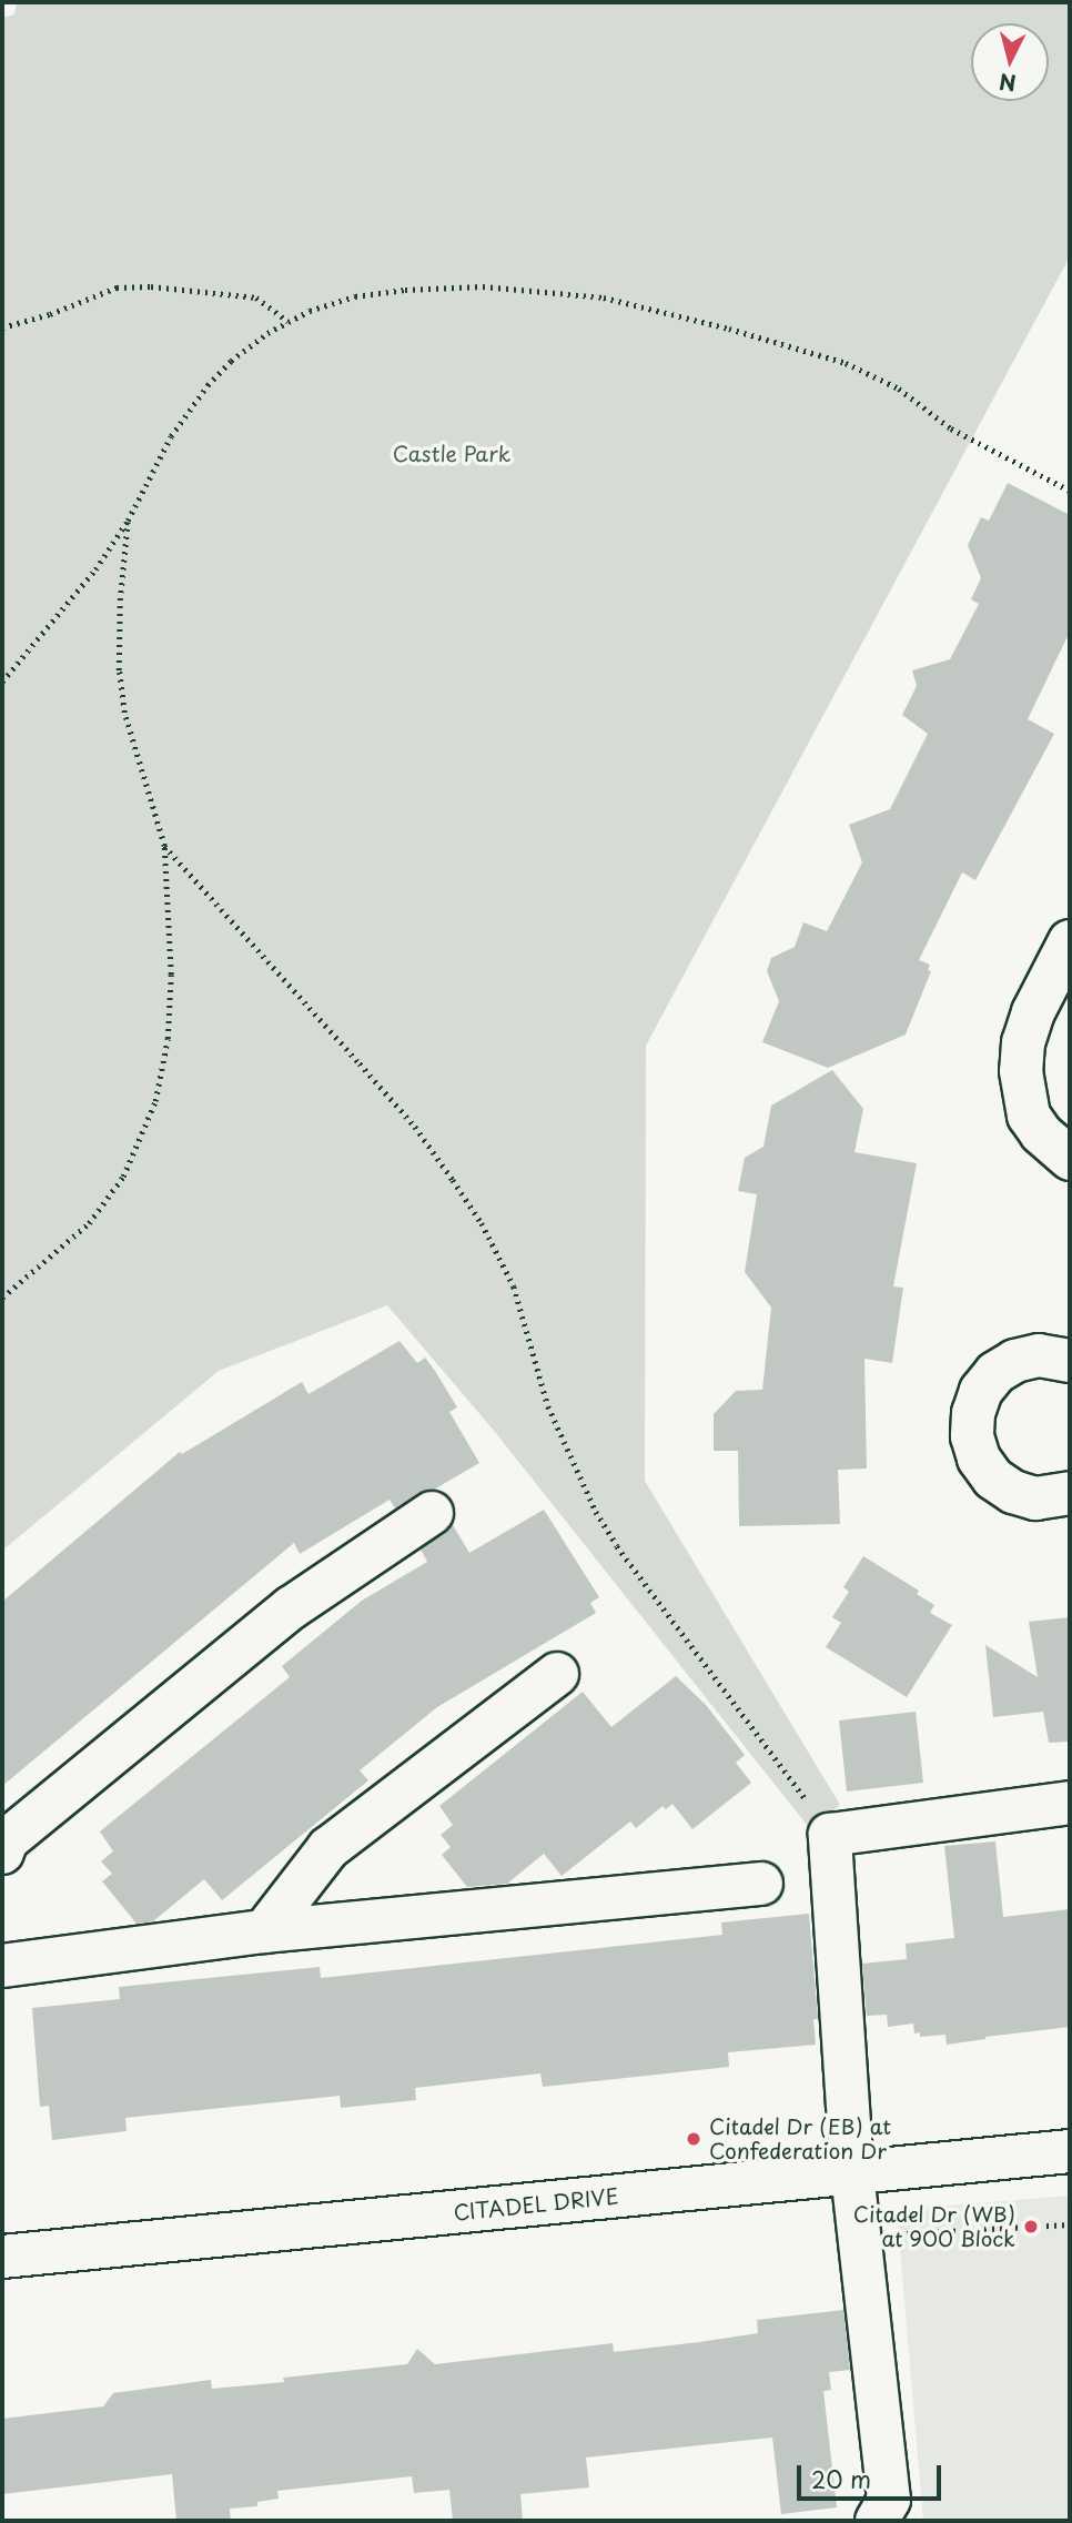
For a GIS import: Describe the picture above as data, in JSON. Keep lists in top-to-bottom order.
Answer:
{
  "streets": {
    "street": ["CITADEL DRIVE"]
  },
  "parks": ["Castle Park"],
  "places": ["Citadel Dr (EB) at Confederation Dr", "Citadel Dr (WB) at 900 Block"],
  "scale_bar": "20 m",
  "north": "bottom"
}
